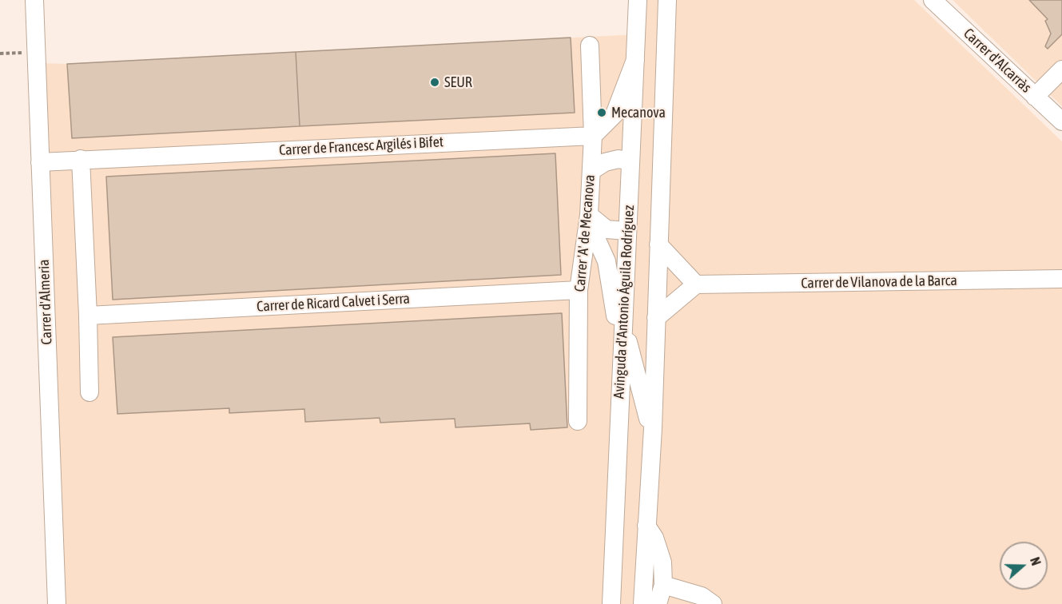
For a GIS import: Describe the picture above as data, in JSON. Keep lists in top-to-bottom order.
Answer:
{
  "streets": {
    "street": [
      "Carrer d'Alcarràs",
      "Carrer de Francesc Argilés i Bifet",
      "Carrer 'A' de Mecanova",
      "Carrer de Vilanova de la Barca",
      "Carrer d'Almeria",
      "Avinguda d'Antonio Águila Rodríguez",
      "Carrer de Ricard Calvet i Serra"
    ]
  },
  "crossings": [
    ["Carrer de Francesc Argilés i Bifet", "Carrer 'A' de Mecanova"],
    ["Carrer de Francesc Argilés i Bifet", "Carrer d'Almeria"],
    ["Carrer 'A' de Mecanova", "Carrer de Ricard Calvet i Serra"]
  ],
  "places": ["SEUR", "Mecanova"],
  "north": "right"
}
